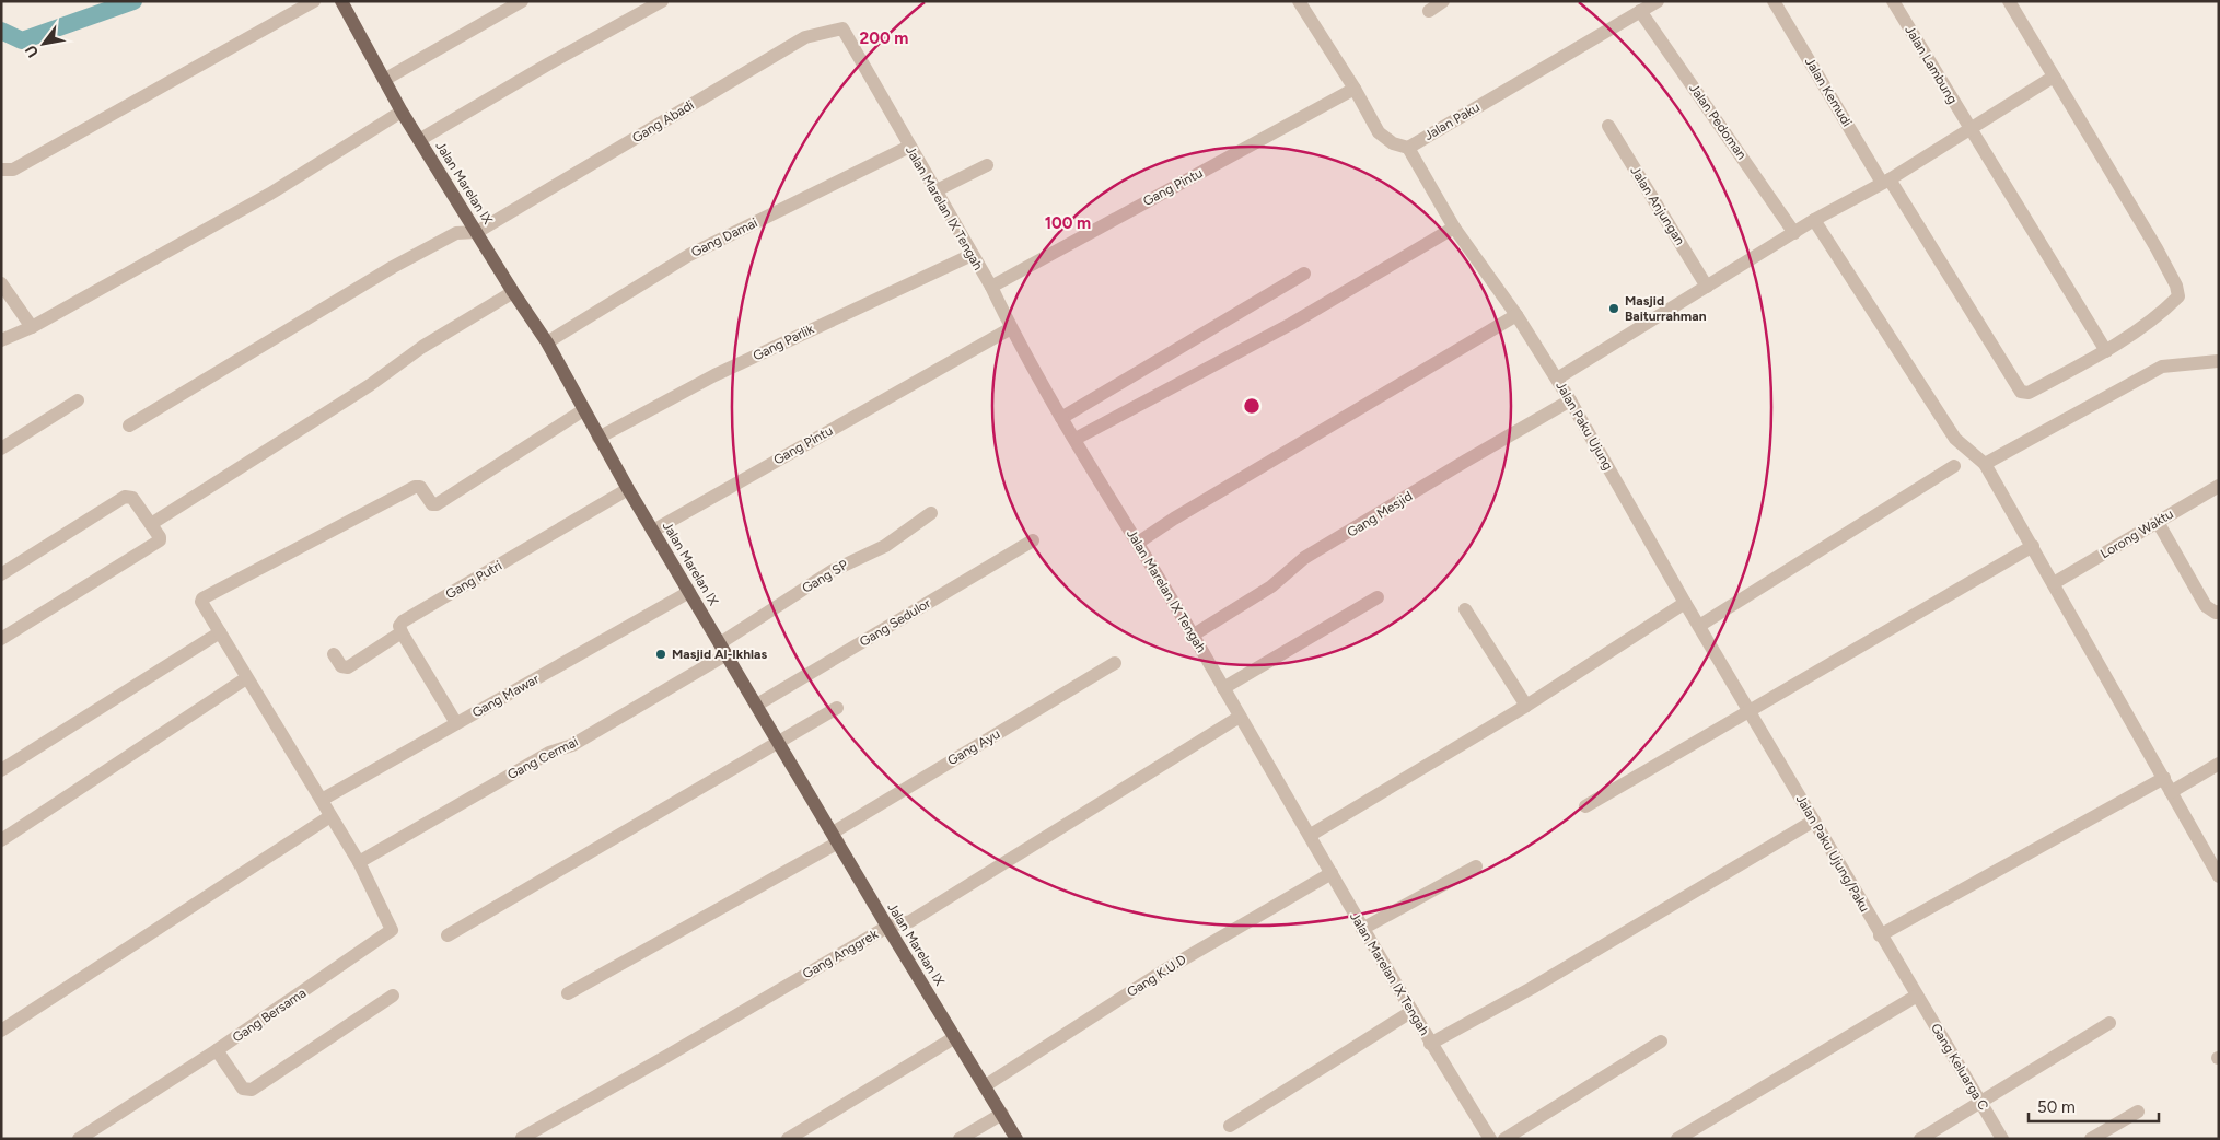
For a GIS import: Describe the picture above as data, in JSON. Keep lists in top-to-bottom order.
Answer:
{
  "streets": {
    "main road": ["Jalan Marelan IX"],
    "street": [
      "Jalan Lambung",
      "Jalan Kemudi",
      "Gang Abadi",
      "Jalan Paku",
      "Jalan Pedoman",
      "Gang Pintu",
      "Jalan Anjungan",
      "Jalan Marelan IX Tengah",
      "Gang Damai",
      "Gang Parlik",
      "Jalan Paku Ujung",
      "Gang Mesjid",
      "Lorong Waktu",
      "Gang SP",
      "Gang Putri",
      "Gang Sedulor",
      "Gang Mawar",
      "Gang Ayu",
      "Gang Cermai",
      "Jalan Paku Ujung/Paku",
      "Gang Anggrek",
      "Gang K.U.D",
      "Gang Bersama",
      "Gang Keluarga C"
    ]
  },
  "crossings": [
    ["Jalan Lambung", "Jalan Kemudi"],
    ["Gang Abadi", "Jalan Marelan IX"],
    ["Gang Abadi", "Jalan Marelan IX Tengah"],
    ["Jalan Paku", "Jalan Pedoman"],
    ["Jalan Paku", "Jalan Paku Ujung"],
    ["Jalan Marelan IX", "Gang Pintu"],
    ["Jalan Marelan IX", "Gang Damai"],
    ["Jalan Marelan IX", "Gang Parlik"],
    ["Jalan Marelan IX", "Gang SP"],
    ["Jalan Marelan IX", "Gang Putri"],
    ["Jalan Marelan IX", "Gang Sedulor"],
    ["Jalan Marelan IX", "Gang Mawar"],
    ["Jalan Marelan IX", "Gang Ayu"],
    ["Jalan Marelan IX", "Gang Cermai"],
    ["Jalan Marelan IX", "Gang Anggrek"],
    ["Jalan Marelan IX", "Gang K.U.D"],
    ["Gang Pintu", "Jalan Marelan IX Tengah"],
    ["Jalan Marelan IX Tengah", "Gang Damai"],
    ["Jalan Marelan IX Tengah", "Gang Parlik"],
    ["Jalan Marelan IX Tengah", "Gang Mesjid"],
    ["Jalan Marelan IX Tengah", "Gang Anggrek"],
    ["Jalan Marelan IX Tengah", "Gang K.U.D"],
    ["Jalan Paku Ujung", "Gang Mesjid"],
    ["Jalan Paku Ujung", "Jalan Paku Ujung/Paku"],
    ["Gang SP", "Gang Cermai"],
    ["Gang Cermai", "Gang Bersama"],
    ["Jalan Paku Ujung/Paku", "Gang Keluarga C"]
  ],
  "places": ["Masjid Baiturrahman", "Masjid Al-Ikhlas"],
  "scale_bar": "50 m",
  "north": "bottom left",
  "rings": ["200 m", "100 m"]
}
